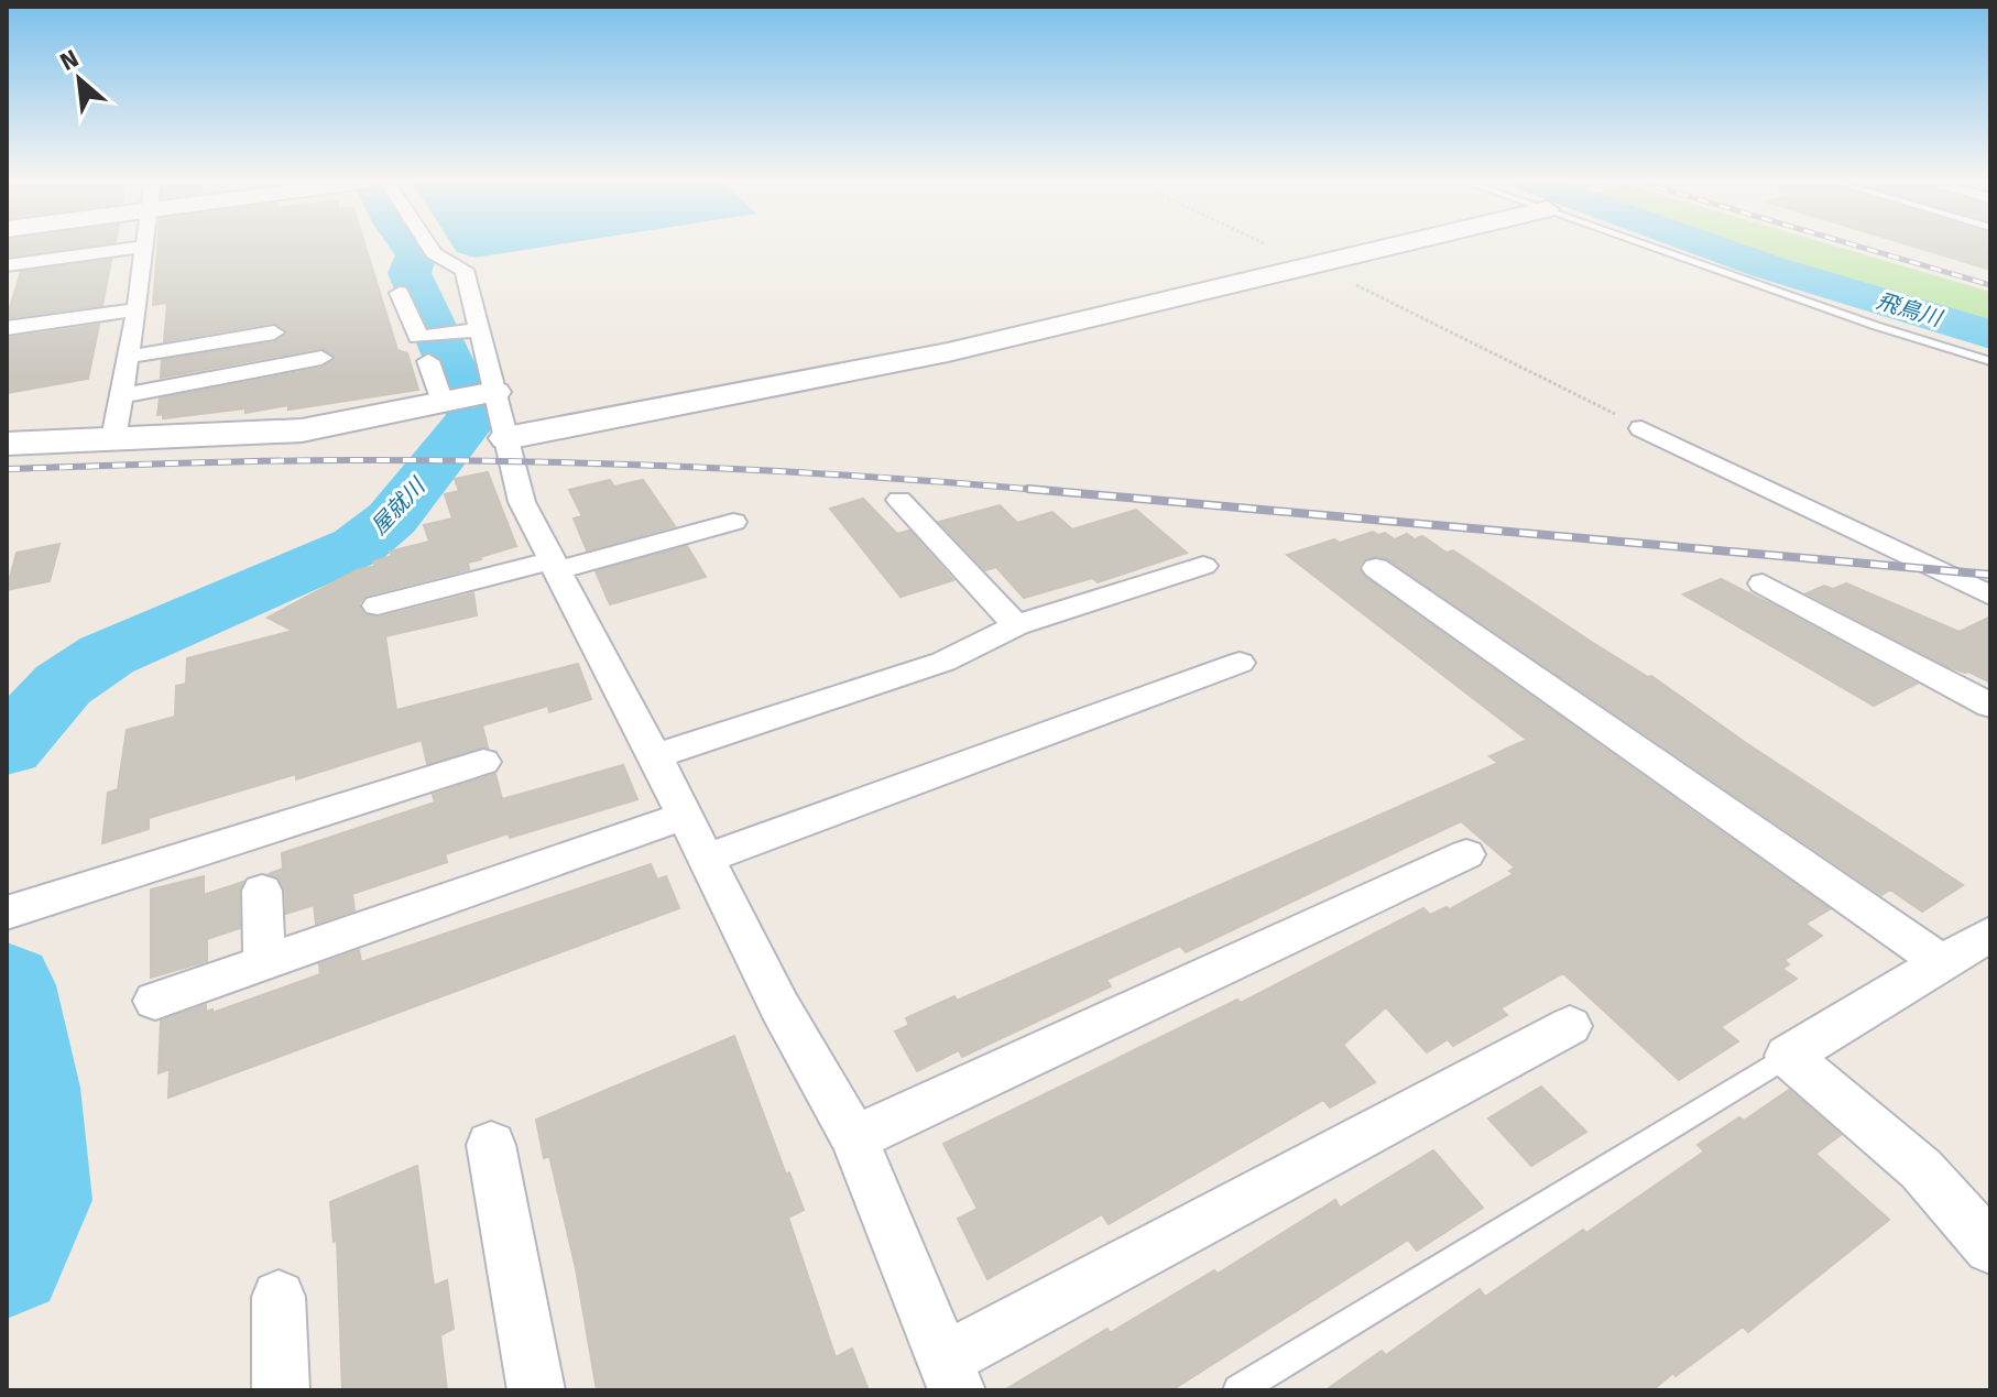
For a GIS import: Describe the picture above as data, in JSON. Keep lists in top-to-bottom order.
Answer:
{
  "water": ["飛鳥川", "屋就川"],
  "north": "top left"
}
